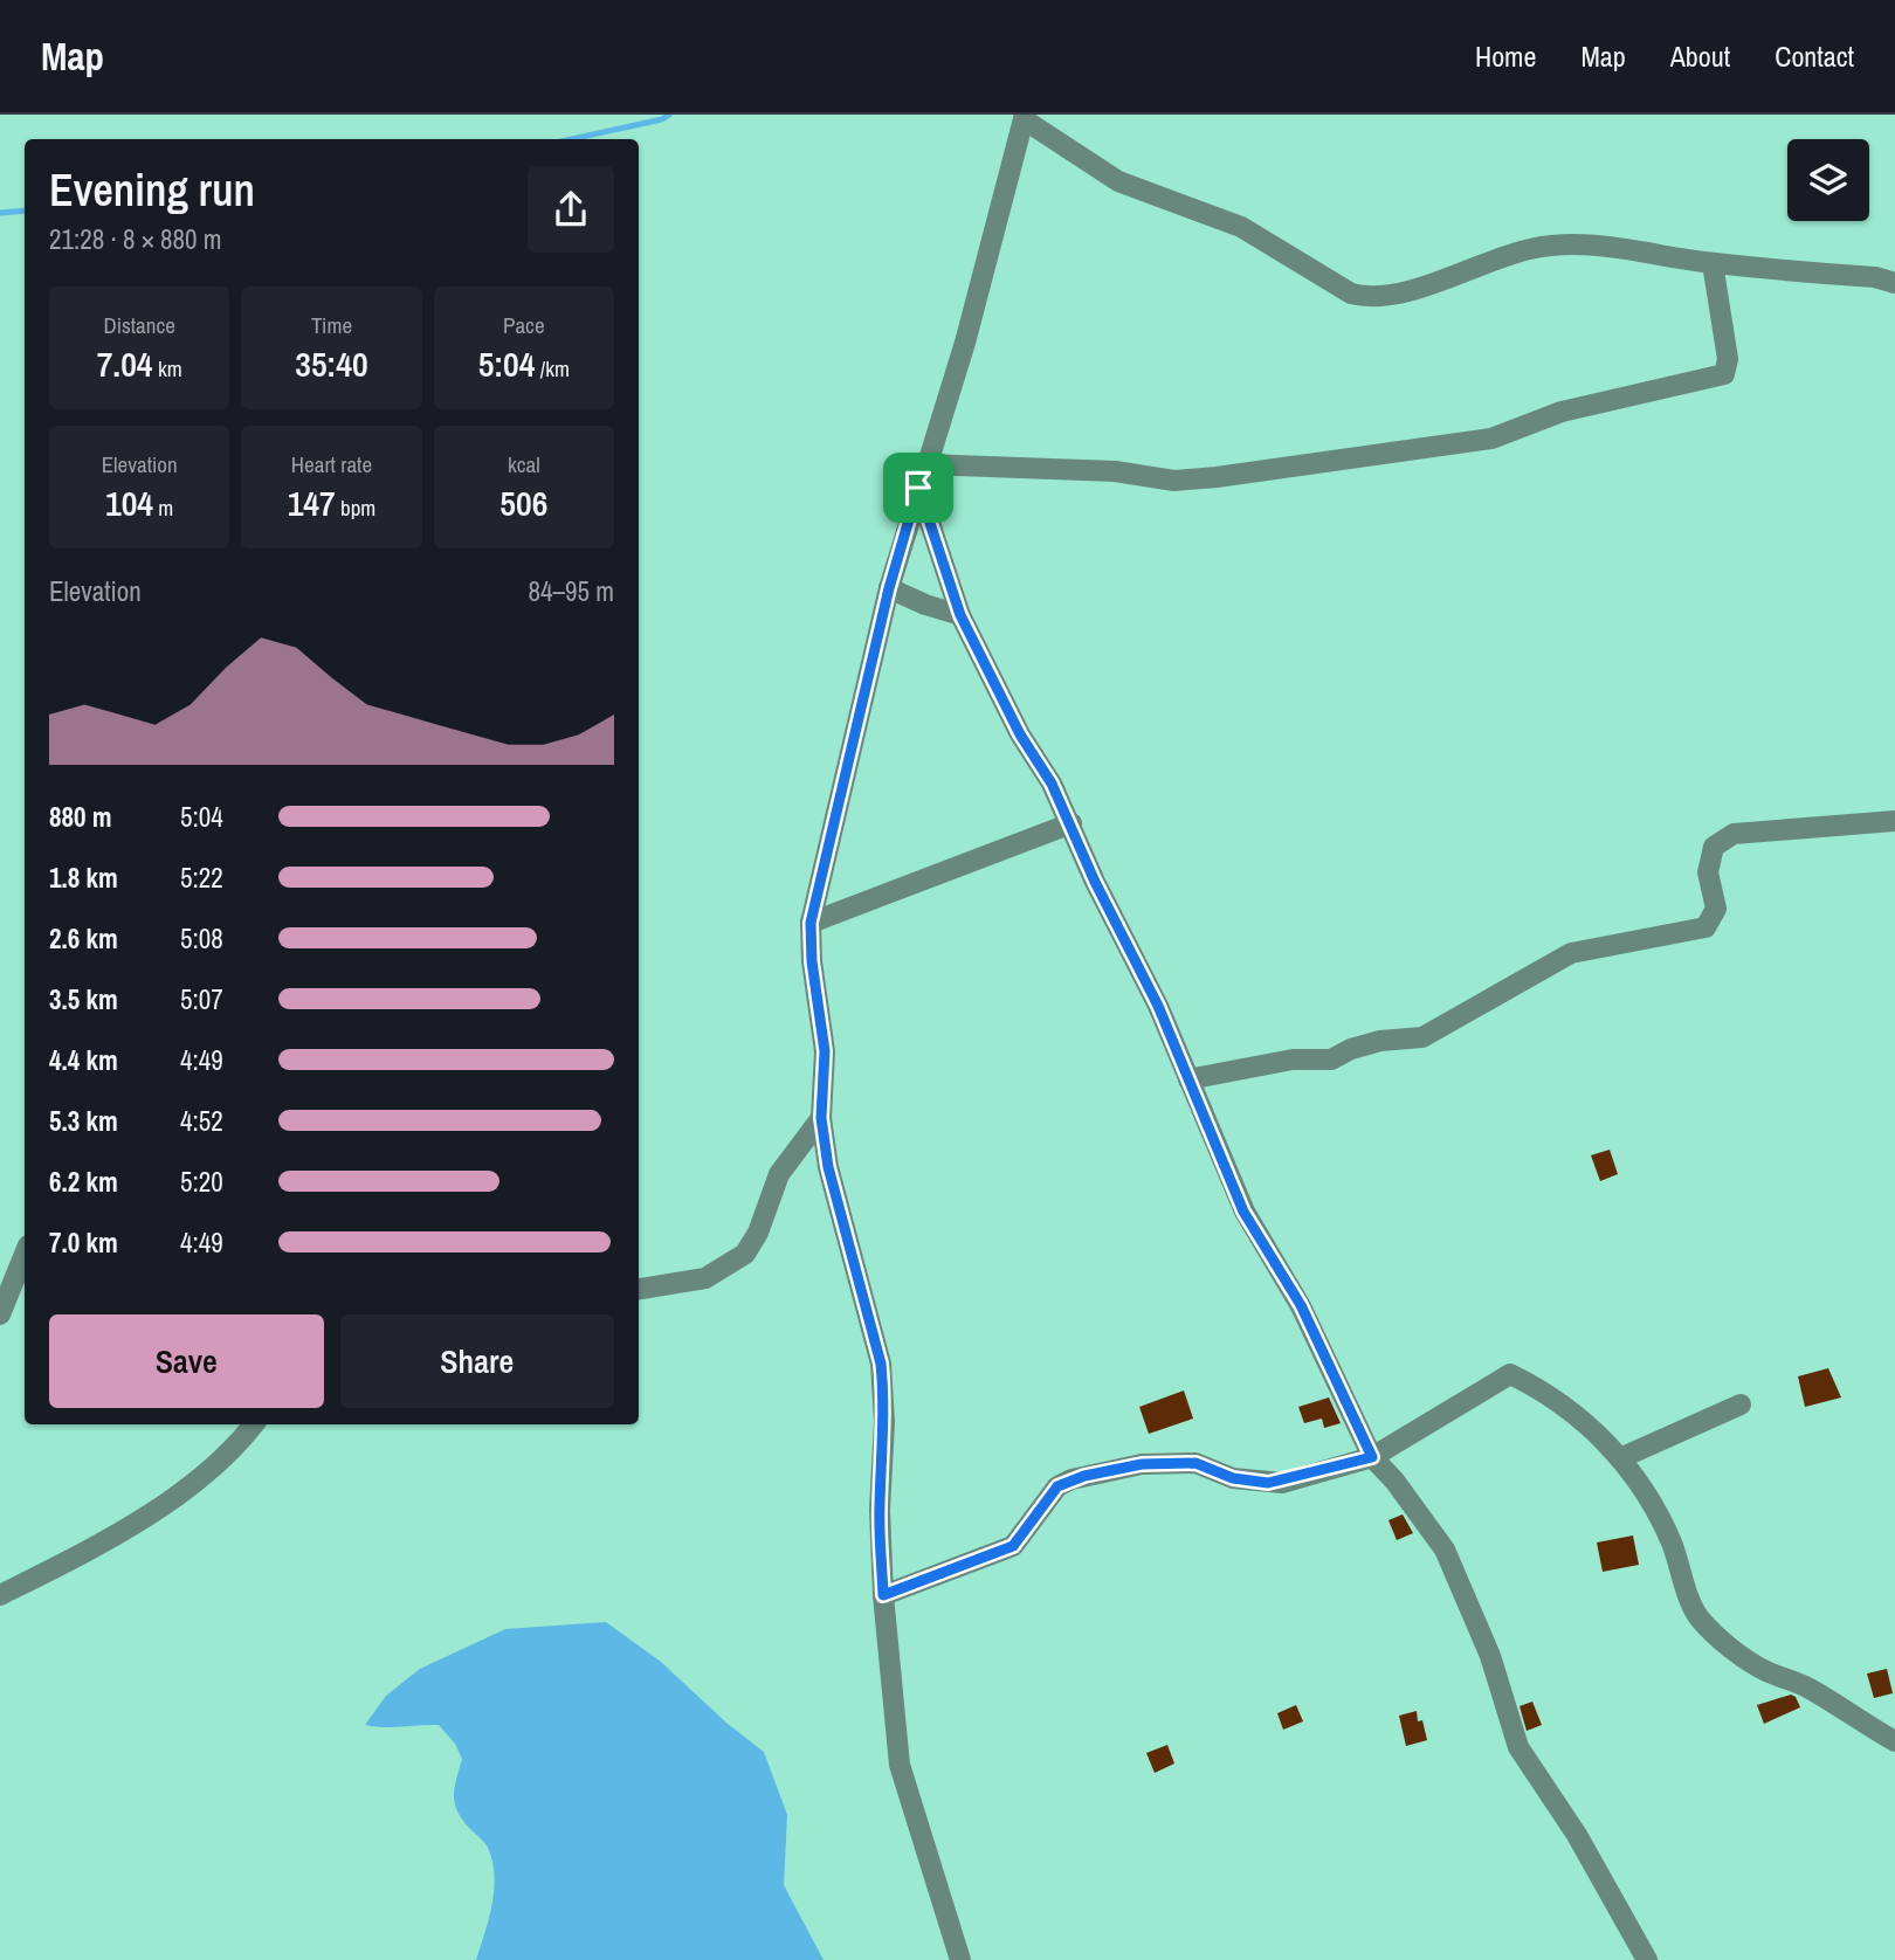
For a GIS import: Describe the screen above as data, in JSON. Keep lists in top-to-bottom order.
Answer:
{
  "page": {
    "header": "Map",
    "nav": [
      "Home",
      "Map",
      "About",
      "Contact"
    ],
    "heading": ["Evening run", "21:28 · 8 × 880 m"],
    "stats": [
      ["Distance", "7.04 km"],
      ["Time", "35:40"],
      ["Pace", "5:04 /km"],
      ["Elevation", "104 m"],
      ["Heart rate", "147 bpm"],
      ["kcal", "506"]
    ],
    "chart": ["Elevation", "84–95 m"],
    "list": [
      {
        "name": "880 m",
        "note": "5:04"
      },
      {
        "name": "1.8 km",
        "note": "5:22"
      },
      {
        "name": "2.6 km",
        "note": "5:08"
      },
      {
        "name": "3.5 km",
        "note": "5:07"
      },
      {
        "name": "4.4 km",
        "note": "4:49"
      },
      {
        "name": "5.3 km",
        "note": "4:52"
      },
      {
        "name": "6.2 km",
        "note": "5:20"
      },
      {
        "name": "7.0 km",
        "note": "4:49"
      }
    ],
    "buttons": ["Save", "Share"]
  }
}
